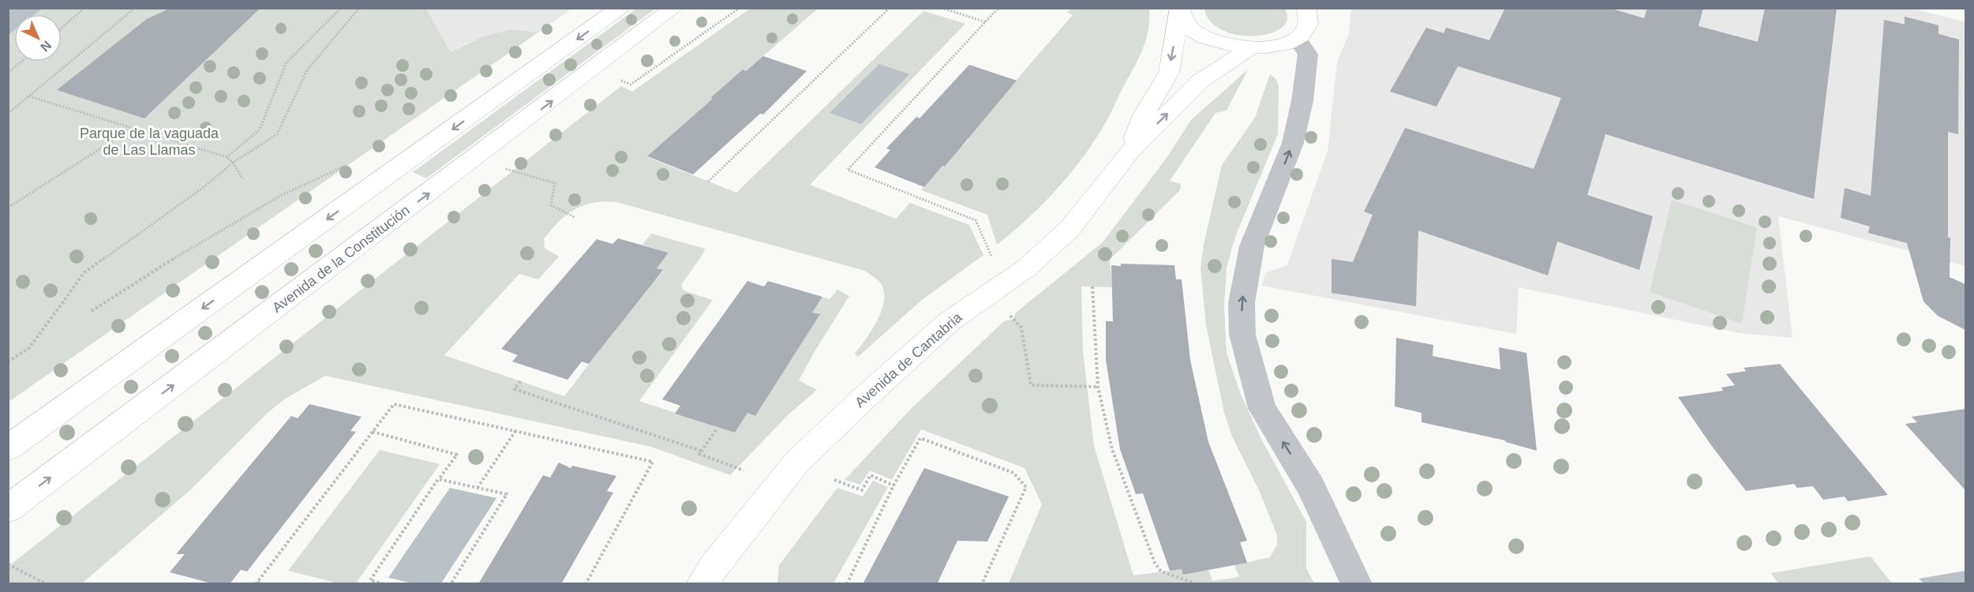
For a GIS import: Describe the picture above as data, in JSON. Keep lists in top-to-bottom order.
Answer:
{
  "streets": {
    "main road": ["Avenida de la Constitución", "Avenida de Cantabria"]
  },
  "parks": ["Parque de la vaguada de Las Llamas"],
  "north": "bottom right"
}
